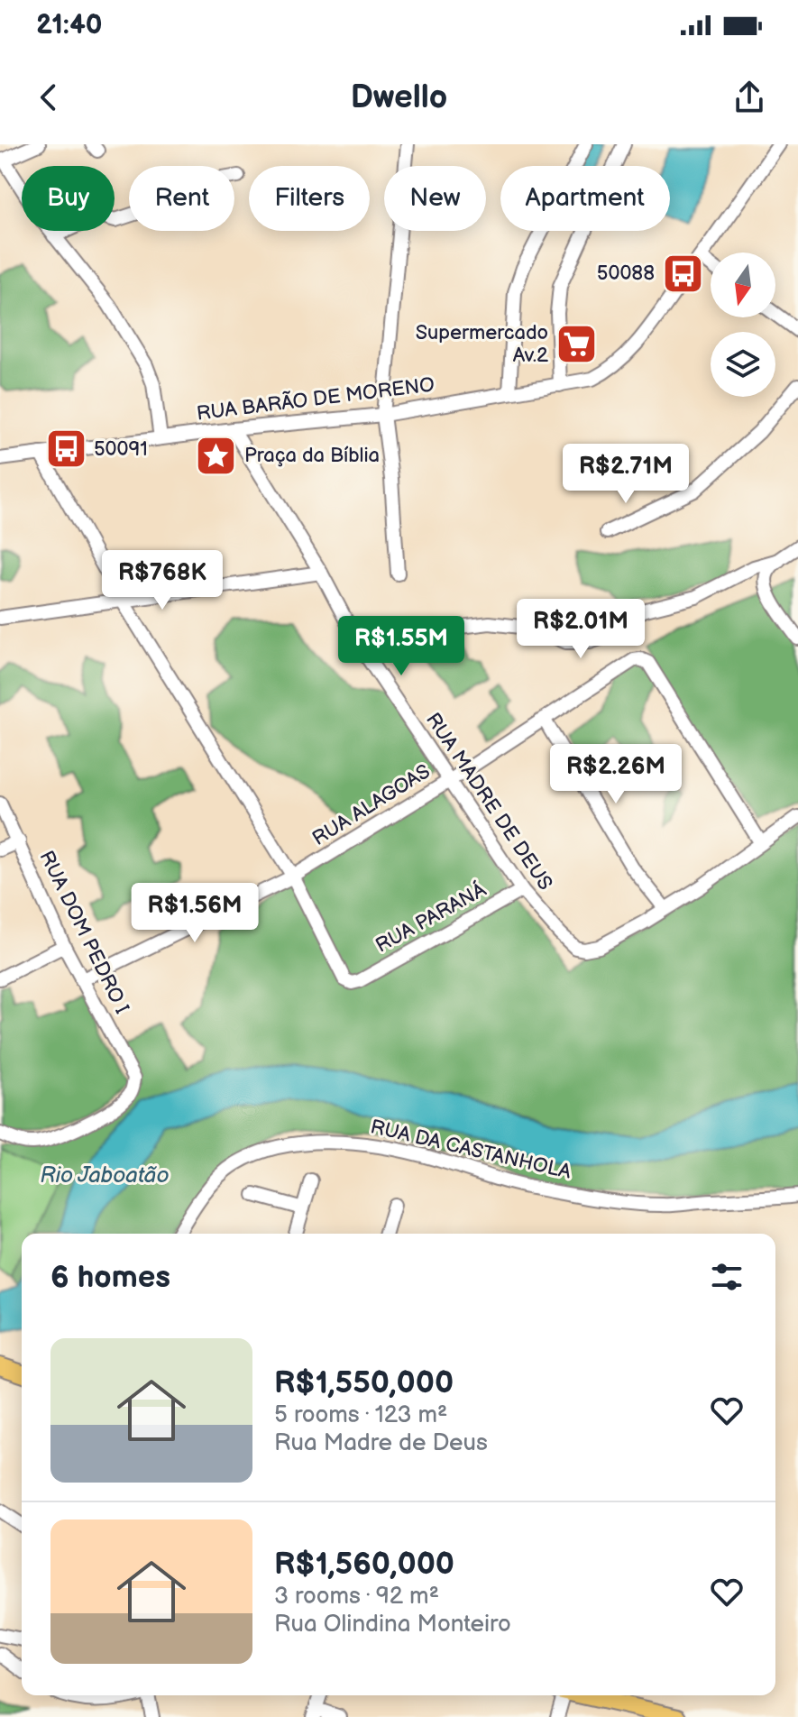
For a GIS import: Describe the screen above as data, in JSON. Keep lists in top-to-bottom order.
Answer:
{
  "streets": {
    "street": [
      "RUA BARÃO DE MORENO",
      "RUA MADRE DE DEUS",
      "RUA ALAGOAS",
      "RUA PARANÁ",
      "RUA DOM PEDRO I",
      "RUA DA CASTANHOLA"
    ]
  },
  "crossings": [
    ["RUA BARÃO DE MORENO", "RUA MADRE DE DEUS"],
    ["RUA MADRE DE DEUS", "RUA ALAGOAS"],
    ["RUA MADRE DE DEUS", "RUA PARANÁ"],
    ["RUA ALAGOAS", "RUA PARANÁ"],
    ["RUA ALAGOAS", "RUA DOM PEDRO I"]
  ],
  "water": ["Rio Jaboatão"],
  "places": {
    "bus stop": ["50088", "50091"],
    "supermarket": ["Supermercado Av.2"],
    "place": ["Praça da Bíblia"]
  },
  "north": "bottom",
  "page": {
    "status": "21:40",
    "header": "Dwello",
    "chip": [
      "Buy",
      "Rent",
      "Filters",
      "New",
      "Apartment"
    ],
    "price": [
      "R$2.71M",
      "R$768K",
      "R$2.01M",
      "R$1.55M",
      "R$2.26M",
      "R$1.56M"
    ],
    "heading": "6 homes",
    "list": [
      {
        "name": "R$1,550,000",
        "note": "5 rooms · 123 m² · Rua Madre de Deus"
      },
      {
        "name": "R$1,560,000",
        "note": "3 rooms · 92 m² · Rua Olindina Monteiro"
      }
    ]
  }
}
